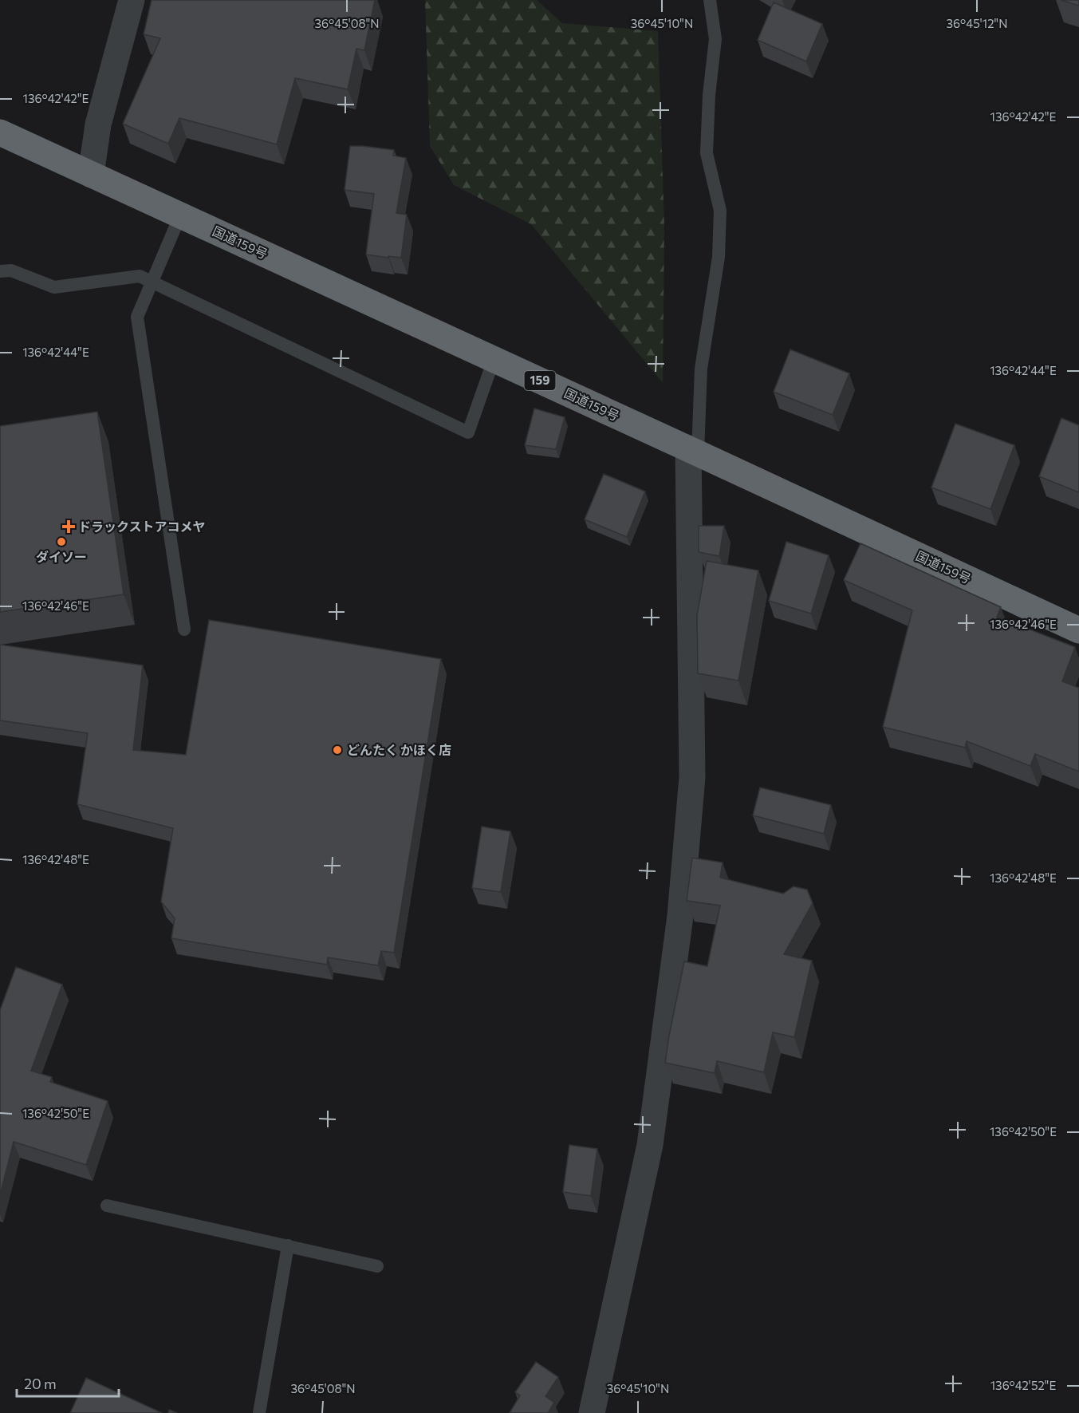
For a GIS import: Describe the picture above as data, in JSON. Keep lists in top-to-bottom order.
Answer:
{
  "streets": {
    "highway": ["国道159号", "159"]
  },
  "places": {
    "health": ["ドラックストアコメヤ"],
    "other": ["ダイソー", "どんたく かほく店"]
  },
  "scale_bar": "20 m",
  "coordinates": [
    "36°45'08\"N",
    "36°45'10\"N",
    "36°45'12\"N",
    "136°42'42\"E",
    "136°42'44\"E",
    "136°42'46\"E",
    "136°42'48\"E",
    "136°42'50\"E",
    "136°42'52\"E"
  ]
}
